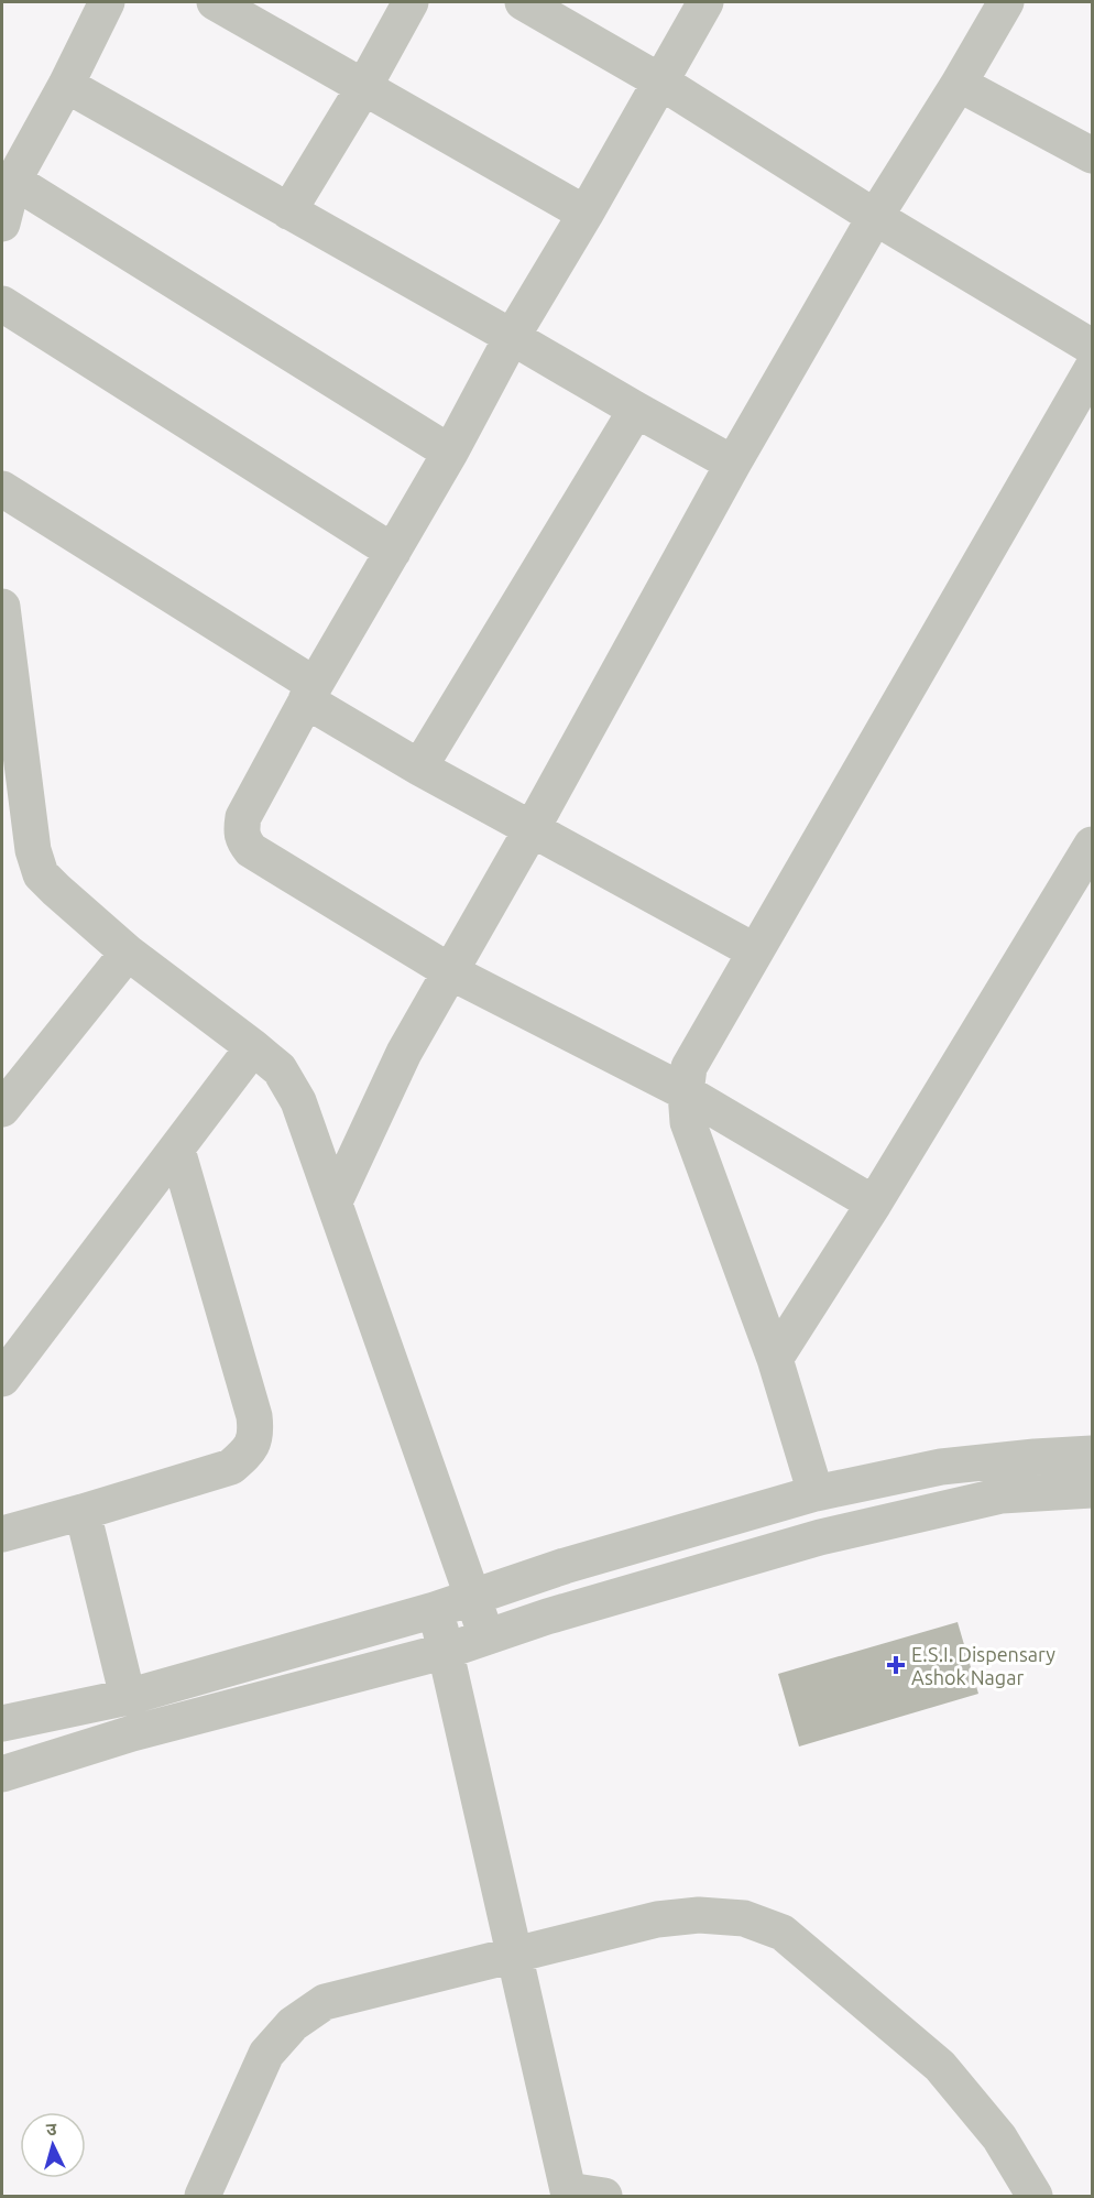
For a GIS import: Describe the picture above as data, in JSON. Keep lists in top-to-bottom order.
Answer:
{
  "places": {
    "health": ["E.S.I. Dispensary Ashok Nagar"]
  },
  "north": "top"
}
